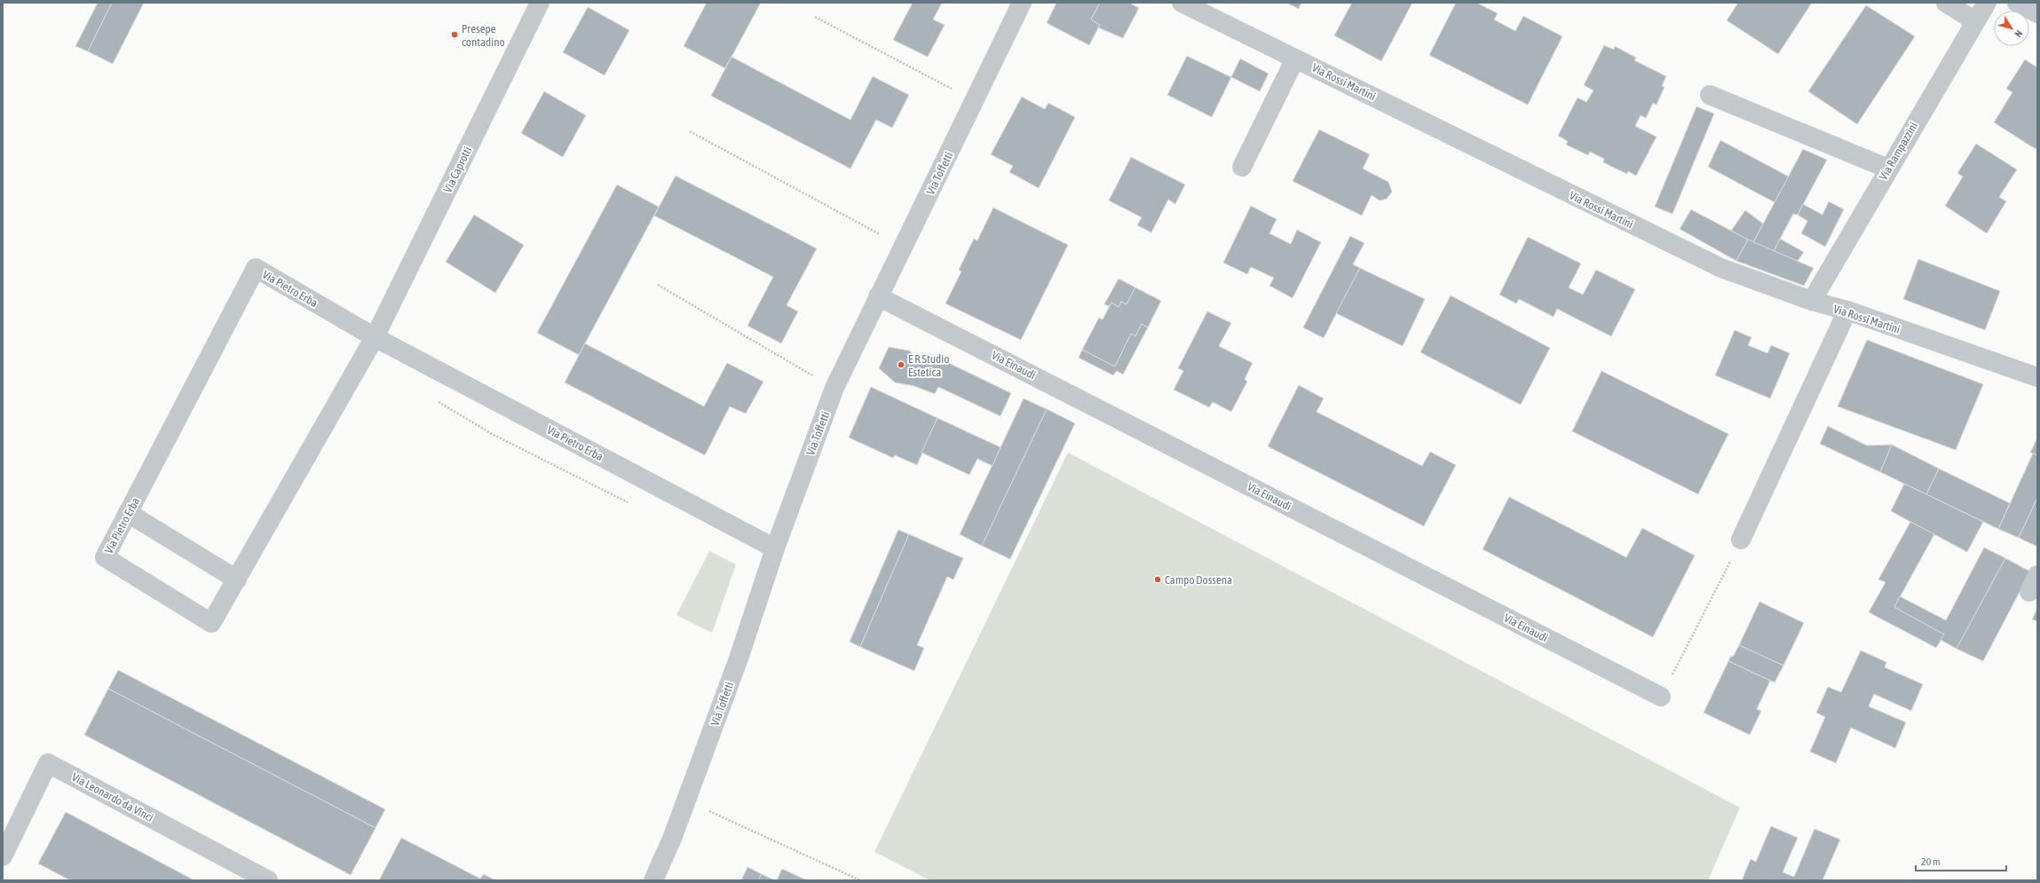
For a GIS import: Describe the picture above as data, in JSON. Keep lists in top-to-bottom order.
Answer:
{
  "streets": {
    "street": [
      "Via Rossi Martini",
      "Via Rampazzini",
      "Via Caprotti",
      "Via Toffetti",
      "Via Pietro Erba",
      "Via Einaudi",
      "Via Leonardo da Vinci"
    ]
  },
  "crossings": [
    ["Via Rossi Martini", "Via Rampazzini"],
    ["Via Caprotti", "Via Pietro Erba"],
    ["Via Toffetti", "Via Pietro Erba"],
    ["Via Toffetti", "Via Einaudi"]
  ],
  "places": ["Presepe contadino", "E R Studio Estetica", "Campo Dossena"],
  "scale_bar": "20 m",
  "north": "bottom right"
}
